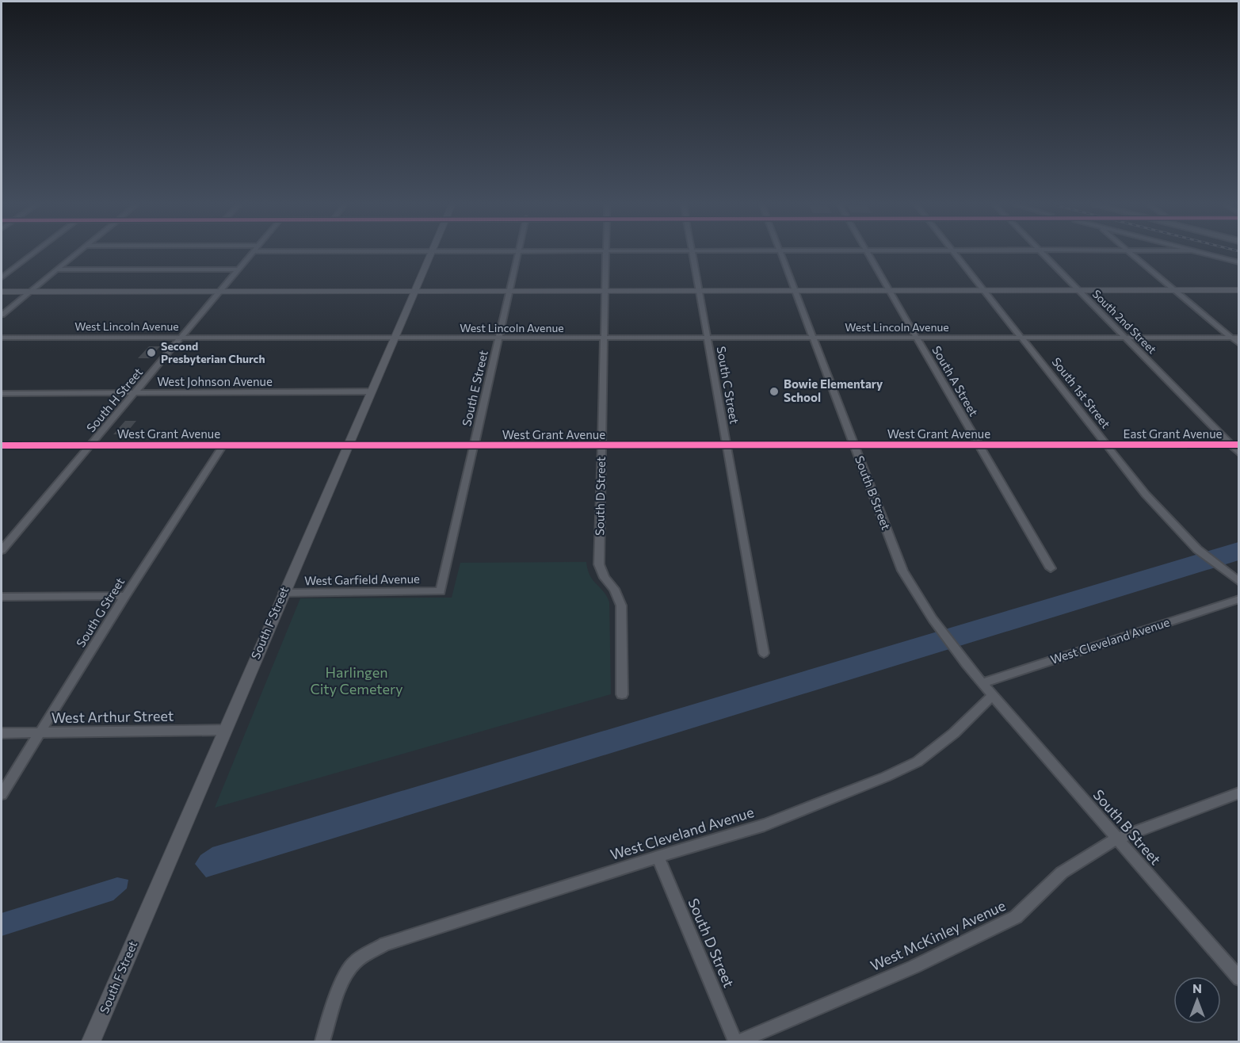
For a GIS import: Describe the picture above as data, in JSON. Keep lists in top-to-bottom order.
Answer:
{
  "streets": {
    "street": [
      "South 2nd Street",
      "West Lincoln Avenue",
      "South A Street",
      "West Johnson Avenue",
      "South C Street",
      "South E Street",
      "South 1st Street",
      "South H Street",
      "West Grant Avenue",
      "East Grant Avenue",
      "South B Street",
      "South D Street",
      "West Garfield Avenue",
      "South G Street",
      "South F Street",
      "West Cleveland Avenue",
      "West Arthur Street",
      "West McKinley Avenue"
    ]
  },
  "crossings": [
    ["South 2nd Street", "West Lincoln Avenue"],
    ["South 2nd Street", "East Grant Avenue"],
    ["West Lincoln Avenue", "South A Street"],
    ["West Lincoln Avenue", "South C Street"],
    ["West Lincoln Avenue", "South E Street"],
    ["West Lincoln Avenue", "South 1st Street"],
    ["West Lincoln Avenue", "South H Street"],
    ["West Lincoln Avenue", "South B Street"],
    ["West Lincoln Avenue", "South D Street"],
    ["West Lincoln Avenue", "South F Street"],
    ["South A Street", "West Grant Avenue"],
    ["West Johnson Avenue", "South H Street"],
    ["West Johnson Avenue", "South F Street"],
    ["South C Street", "West Grant Avenue"],
    ["South E Street", "West Grant Avenue"],
    ["South E Street", "West Garfield Avenue"],
    ["South 1st Street", "West Grant Avenue"],
    ["South 1st Street", "East Grant Avenue"],
    ["South H Street", "West Grant Avenue"],
    ["West Grant Avenue", "East Grant Avenue"],
    ["West Grant Avenue", "South B Street"],
    ["West Grant Avenue", "South D Street"],
    ["West Grant Avenue", "South G Street"],
    ["West Grant Avenue", "South F Street"],
    ["South B Street", "West Cleveland Avenue"],
    ["South B Street", "West McKinley Avenue"],
    ["South D Street", "West Cleveland Avenue"],
    ["West Garfield Avenue", "South F Street"],
    ["South G Street", "West Arthur Street"],
    ["South F Street", "West Arthur Street"]
  ],
  "parks": ["Harlingen City Cemetery"],
  "places": ["Second Presbyterian Church", "Bowie Elementary School"],
  "north": "top"
}
